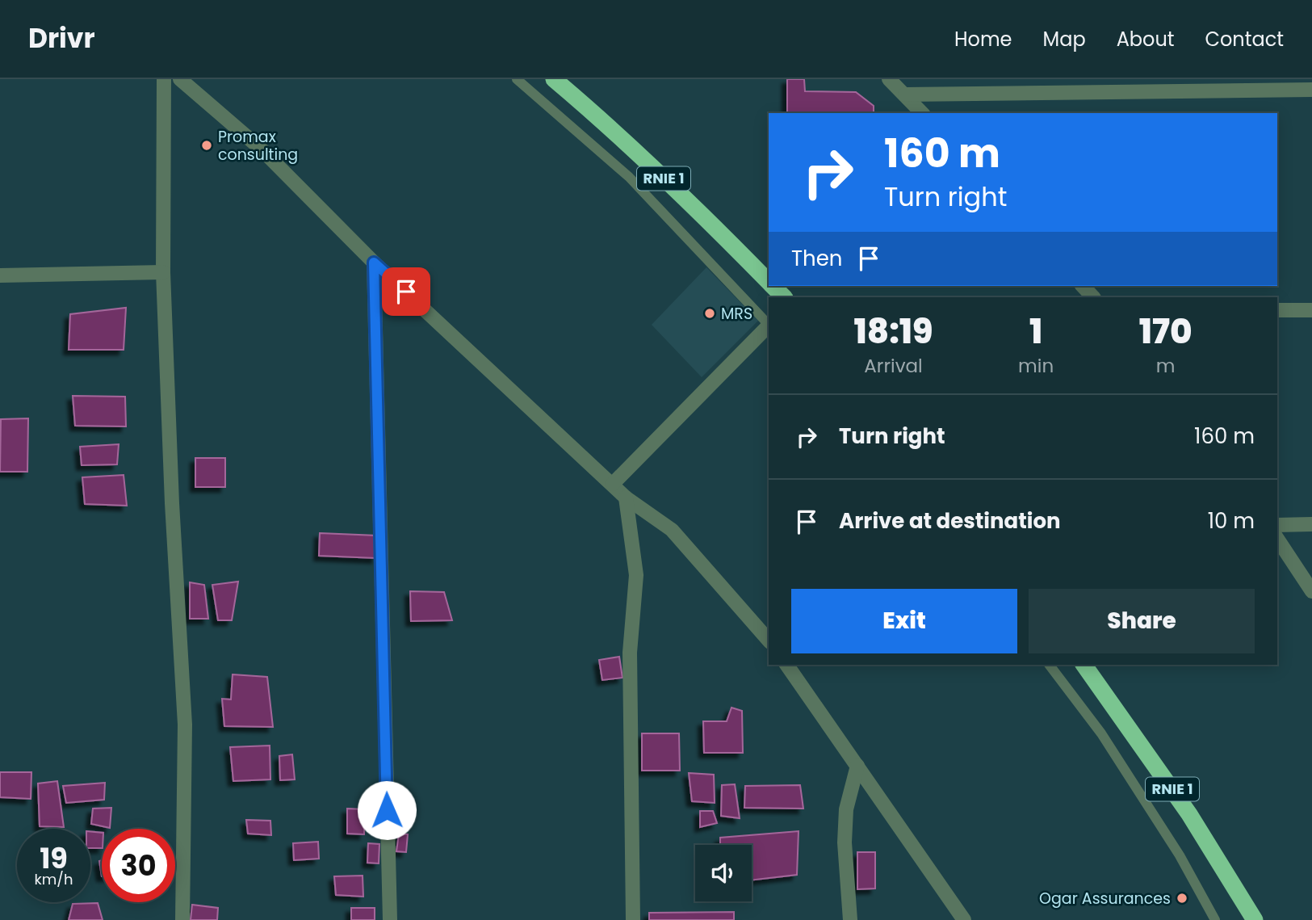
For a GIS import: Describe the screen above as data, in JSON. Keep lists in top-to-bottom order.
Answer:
{
  "streets": {
    "highway": ["RNIE 1"]
  },
  "places": ["Promax consulting", "MRS", "Ogar Assurances"],
  "page": {
    "header": "Drivr",
    "nav": [
      "Home",
      "Map",
      "About",
      "Contact"
    ],
    "turn": ["160 m", "Turn right"],
    "then": "Then",
    "eta": [
      "18:19",
      "Arrival",
      "1",
      "min",
      "170",
      "m"
    ],
    "list": [
      {
        "name": "Turn right",
        "value": "160 m"
      },
      {
        "name": "Arrive at destination",
        "value": "10 m"
      }
    ],
    "buttons": ["Exit", "Share"],
    "speed": "19 km/h",
    "limit": "30"
  }
}
